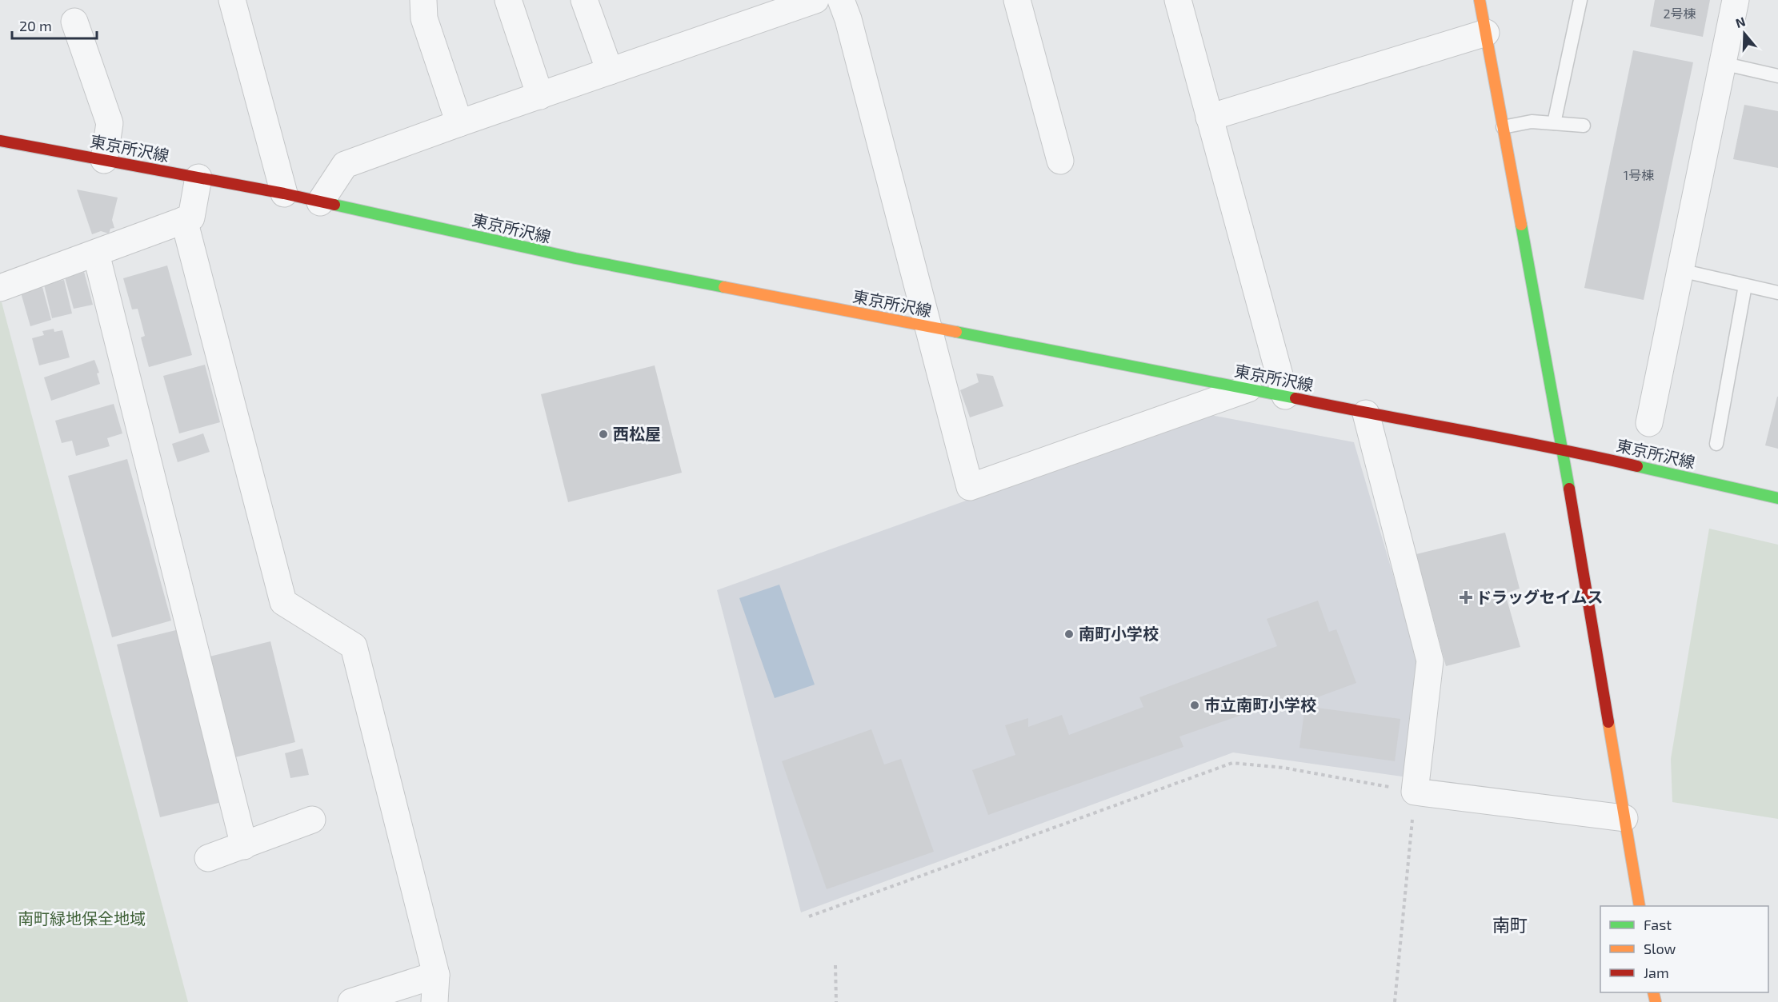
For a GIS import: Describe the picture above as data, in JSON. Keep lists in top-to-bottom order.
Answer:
{
  "streets": {
    "main road": ["東京所沢線"]
  },
  "districts": ["南町"],
  "parks": ["南町緑地保全地域"],
  "places": {
    "other": ["西松屋", "南町小学校", "市立南町小学校"],
    "health": ["ドラッグセイムス"]
  },
  "house_numbers": ["2号棟", "1号棟"],
  "legend": ["Fast", "Slow", "Jam"],
  "scale_bar": "20 m",
  "north": "top"
}
